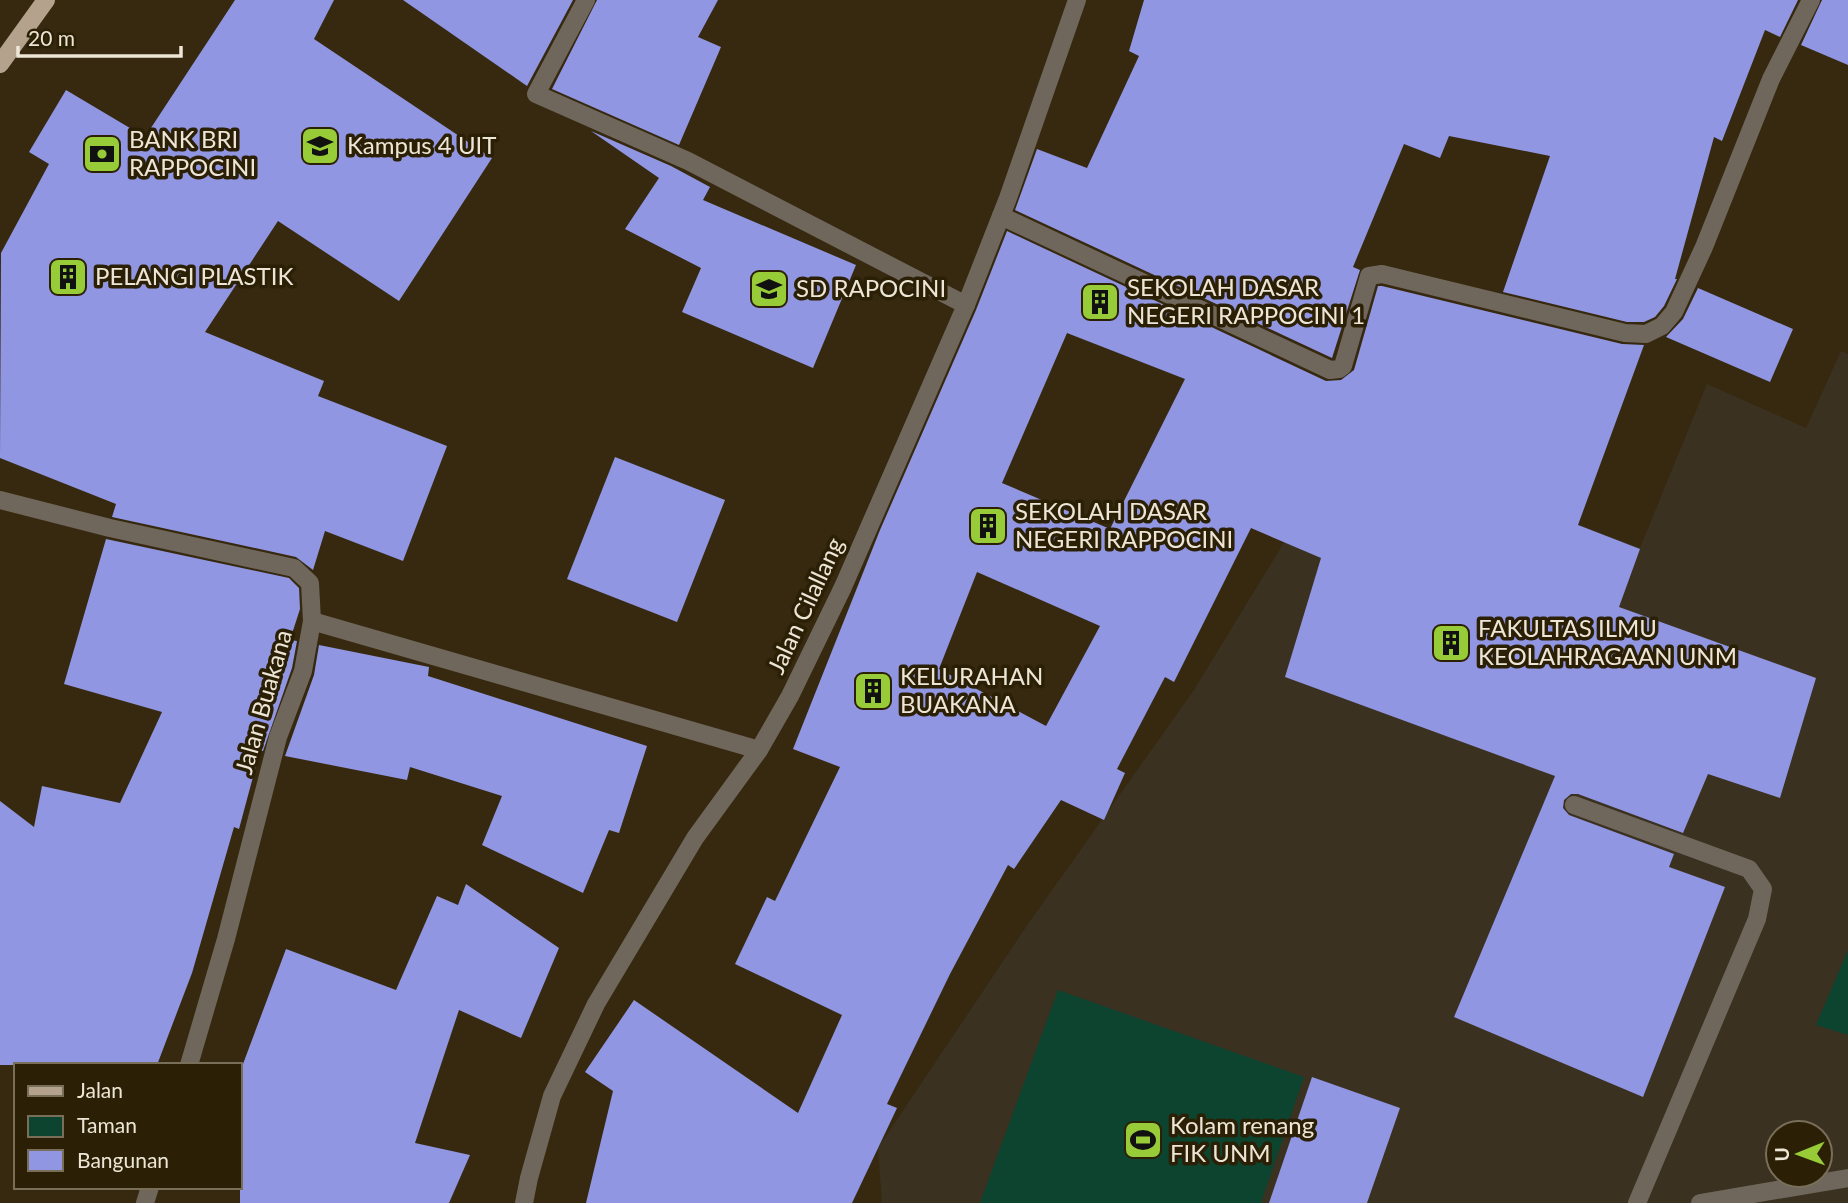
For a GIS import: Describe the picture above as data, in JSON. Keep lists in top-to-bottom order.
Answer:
{
  "streets": {
    "street": ["Jalan Cilallang", "Jalan Buakana"]
  },
  "places": {
    "school or university": ["Kampus 4 UIT", "SD RAPOCINI"],
    "bank": ["BANK BRI RAPPOCINI"],
    "building": [
      "PELANGI PLASTIK",
      "SEKOLAH DASAR NEGERI RAPPOCINI 1",
      "SEKOLAH DASAR NEGERI RAPPOCINI",
      "FAKULTAS ILMU KEOLAHRAGAAN UNM",
      "KELURAHAN BUAKANA"
    ],
    "sports": ["Kolam renang FIK UNM"]
  },
  "legend": ["Jalan", "Taman", "Bangunan"],
  "scale_bar": "20 m",
  "north": "left"
}
